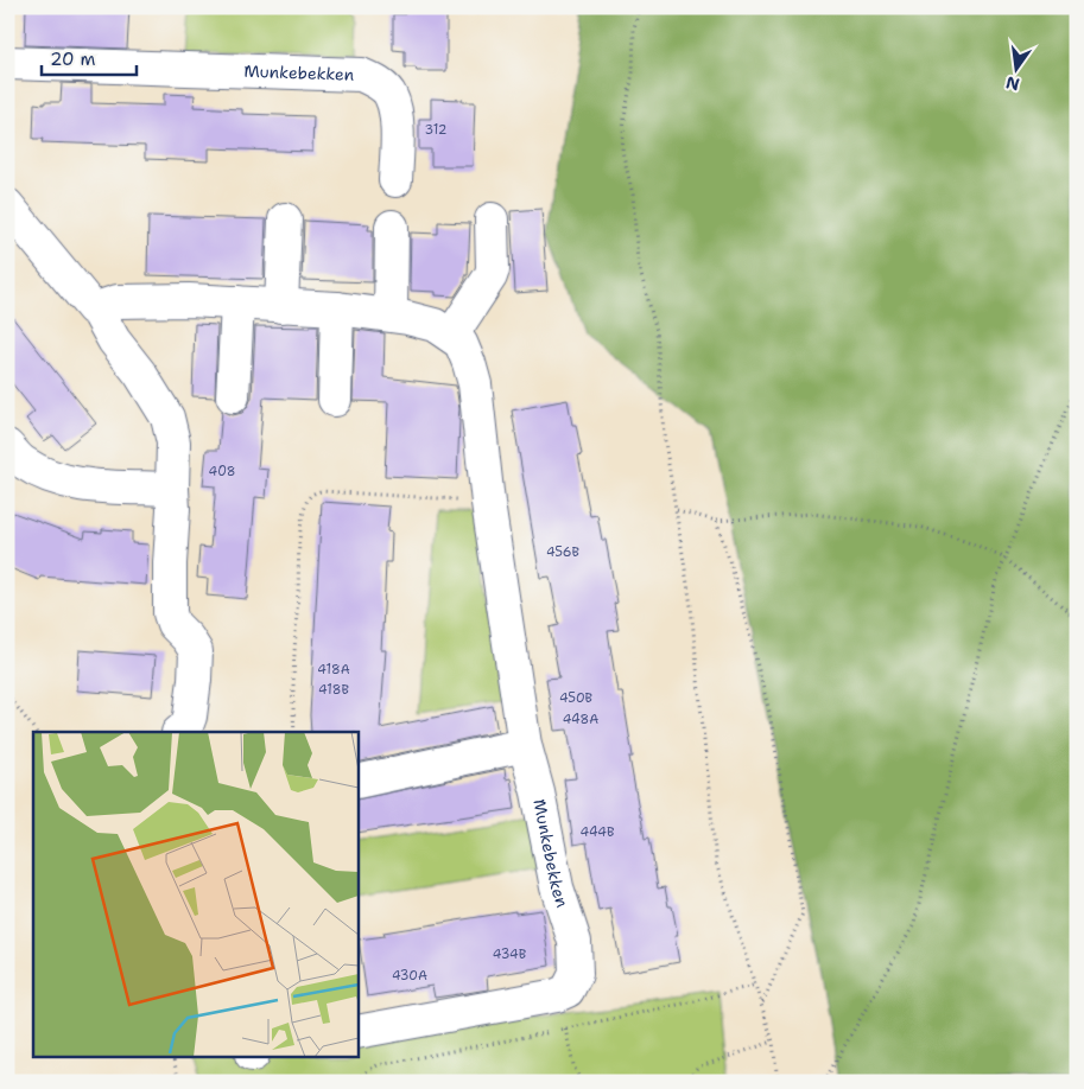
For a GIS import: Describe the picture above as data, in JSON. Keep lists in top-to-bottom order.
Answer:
{
  "streets": {
    "lane": ["Munkebekken"]
  },
  "house_numbers": [
    "312",
    "408",
    "456B",
    "418A",
    "418B",
    "450B",
    "448A",
    "444B",
    "434B",
    "430A"
  ],
  "scale_bar": "20 m",
  "north": "bottom"
}
